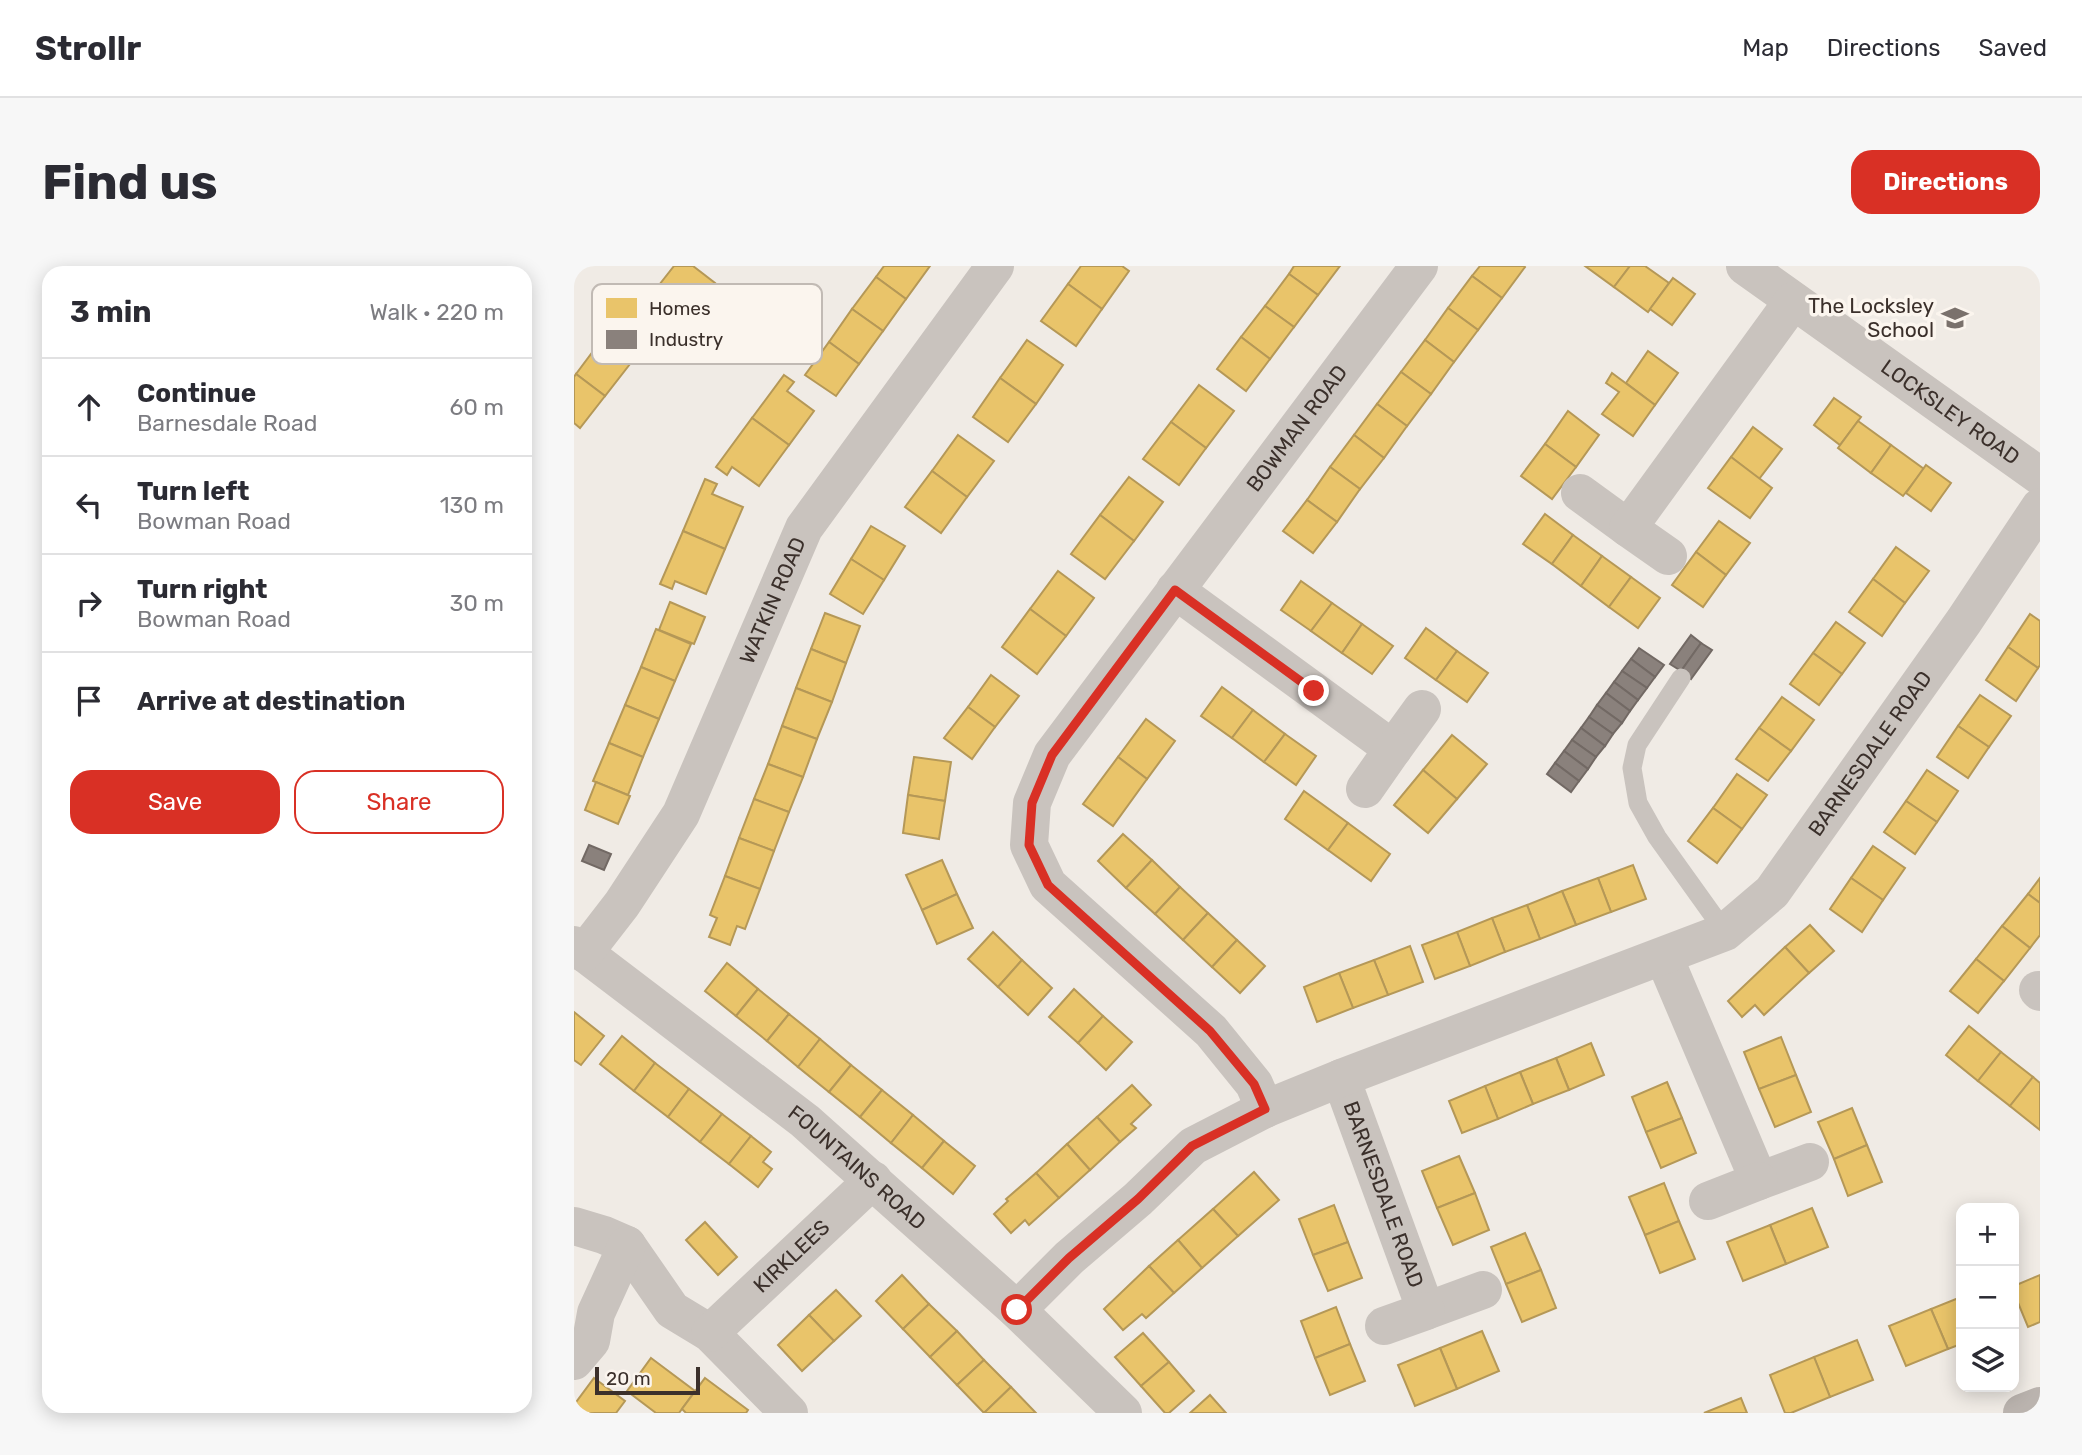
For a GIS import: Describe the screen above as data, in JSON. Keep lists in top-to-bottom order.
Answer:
{
  "streets": {
    "street": [
      "LOCKSLEY ROAD",
      "BOWMAN ROAD",
      "WATKIN ROAD",
      "BARNESDALE ROAD",
      "FOUNTAINS ROAD",
      "KIRKLEES"
    ]
  },
  "crossings": [
    ["BOWMAN ROAD", "BARNESDALE ROAD"],
    ["WATKIN ROAD", "FOUNTAINS ROAD"],
    ["BARNESDALE ROAD", "FOUNTAINS ROAD"],
    ["FOUNTAINS ROAD", "KIRKLEES"]
  ],
  "places": {
    "school or university": ["The Locksley School"]
  },
  "legend": ["Homes", "Industry"],
  "scale_bar": "20 m",
  "page": {
    "header": "Strollr",
    "nav": ["Map", "Directions", "Saved"],
    "buttons": [
      "Directions",
      ["Save", "Share"]
    ],
    "title": "Find us",
    "heading": ["3 min", "Walk · 220 m"],
    "list": [
      ["Continue", "Barnesdale Road", "60 m"],
      ["Turn left", "Bowman Road", "130 m"],
      ["Turn right", "Bowman Road", "30 m"],
      "Arrive at destination"
    ],
    "map_buttons": ["+", "−"],
    "scale": "20 m"
  }
}
